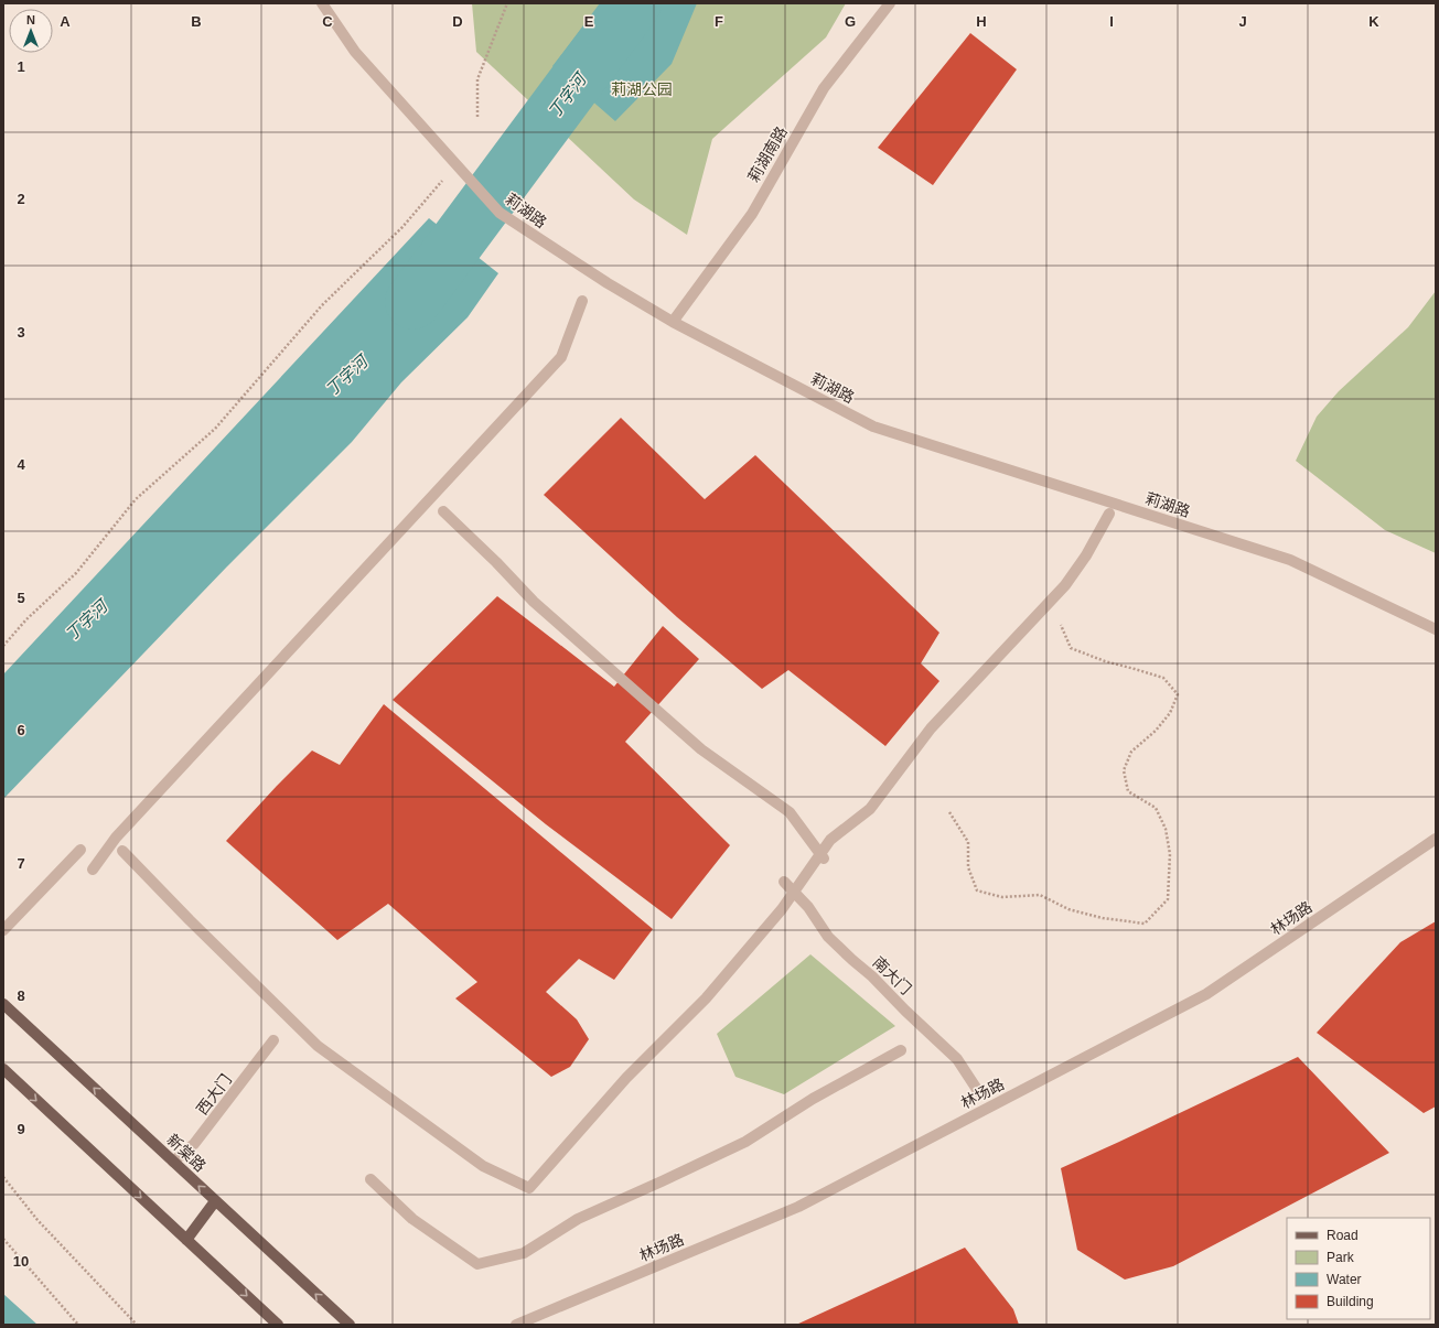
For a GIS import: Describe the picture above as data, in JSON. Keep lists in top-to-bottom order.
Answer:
{
  "streets": {
    "main road": ["新棠路"],
    "street": [
      "莉湖南路",
      "莉湖路",
      "林场路",
      "南大门",
      "西大门"
    ]
  },
  "crossings": [
    ["莉湖南路", "莉湖路"],
    ["西大门", "新棠路"]
  ],
  "water": ["丁字河"],
  "parks": ["莉湖公园"],
  "legend": [
    "Road",
    "Park",
    "Water",
    "Building"
  ],
  "north": "top",
  "grid": {
    "columns": [
      "A",
      "B",
      "C",
      "D",
      "E",
      "F",
      "G",
      "H",
      "I",
      "J",
      "K"
    ],
    "rows": [
      "1",
      "2",
      "3",
      "4",
      "5",
      "6",
      "7",
      "8",
      "9",
      "10"
    ]
  }
}
